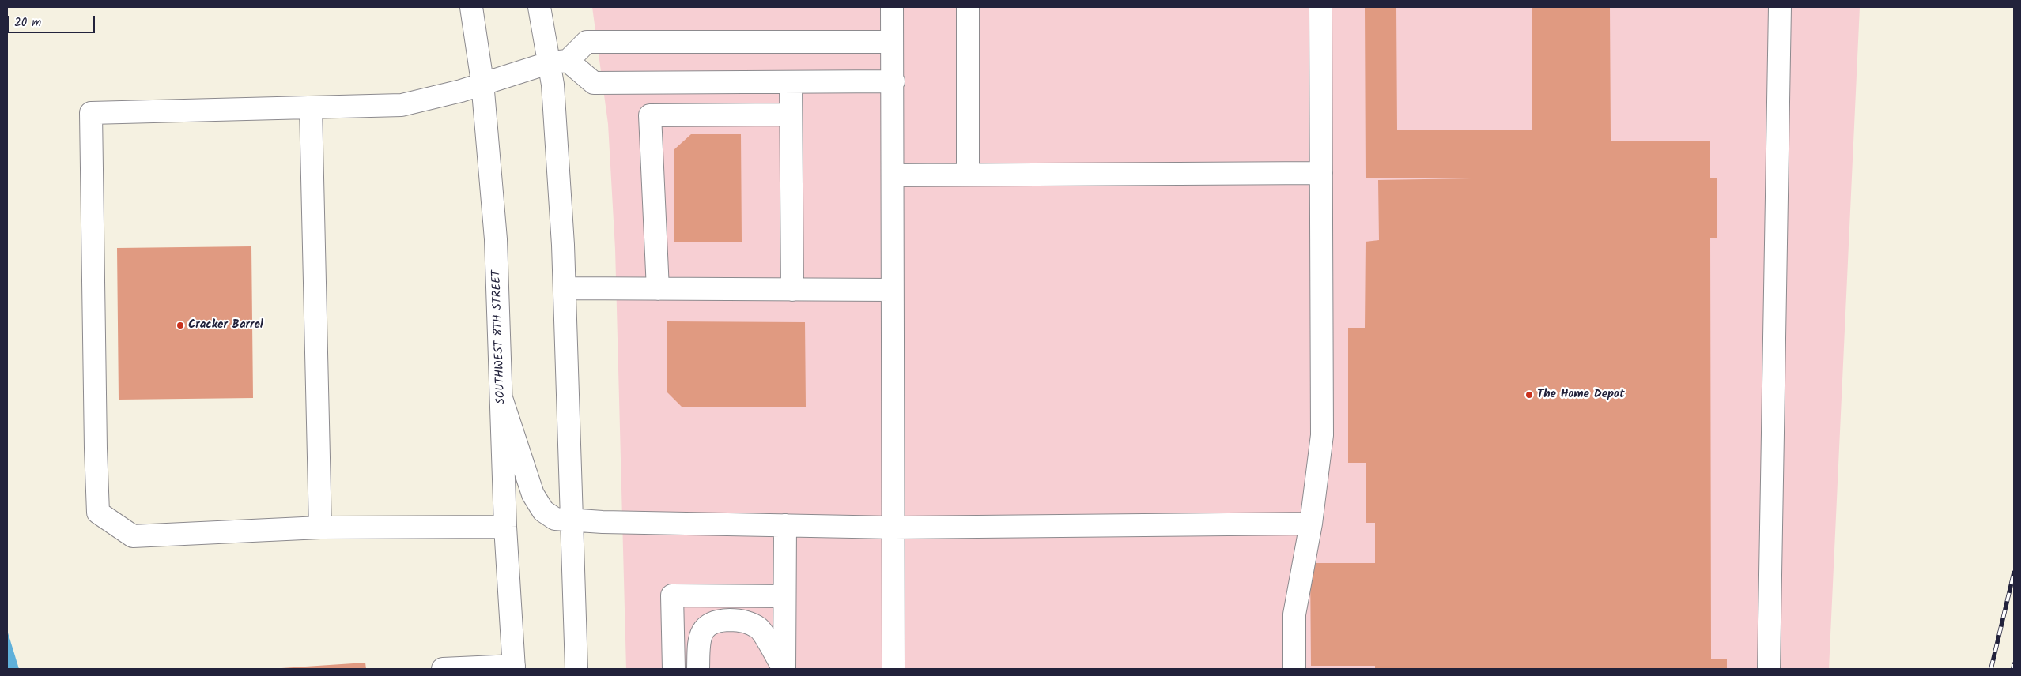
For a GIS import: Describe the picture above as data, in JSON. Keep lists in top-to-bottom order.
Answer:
{
  "streets": {
    "street": ["SOUTHWEST 8TH STREET"]
  },
  "places": ["Cracker Barrel", "The Home Depot"],
  "scale_bar": "20 m"
}
